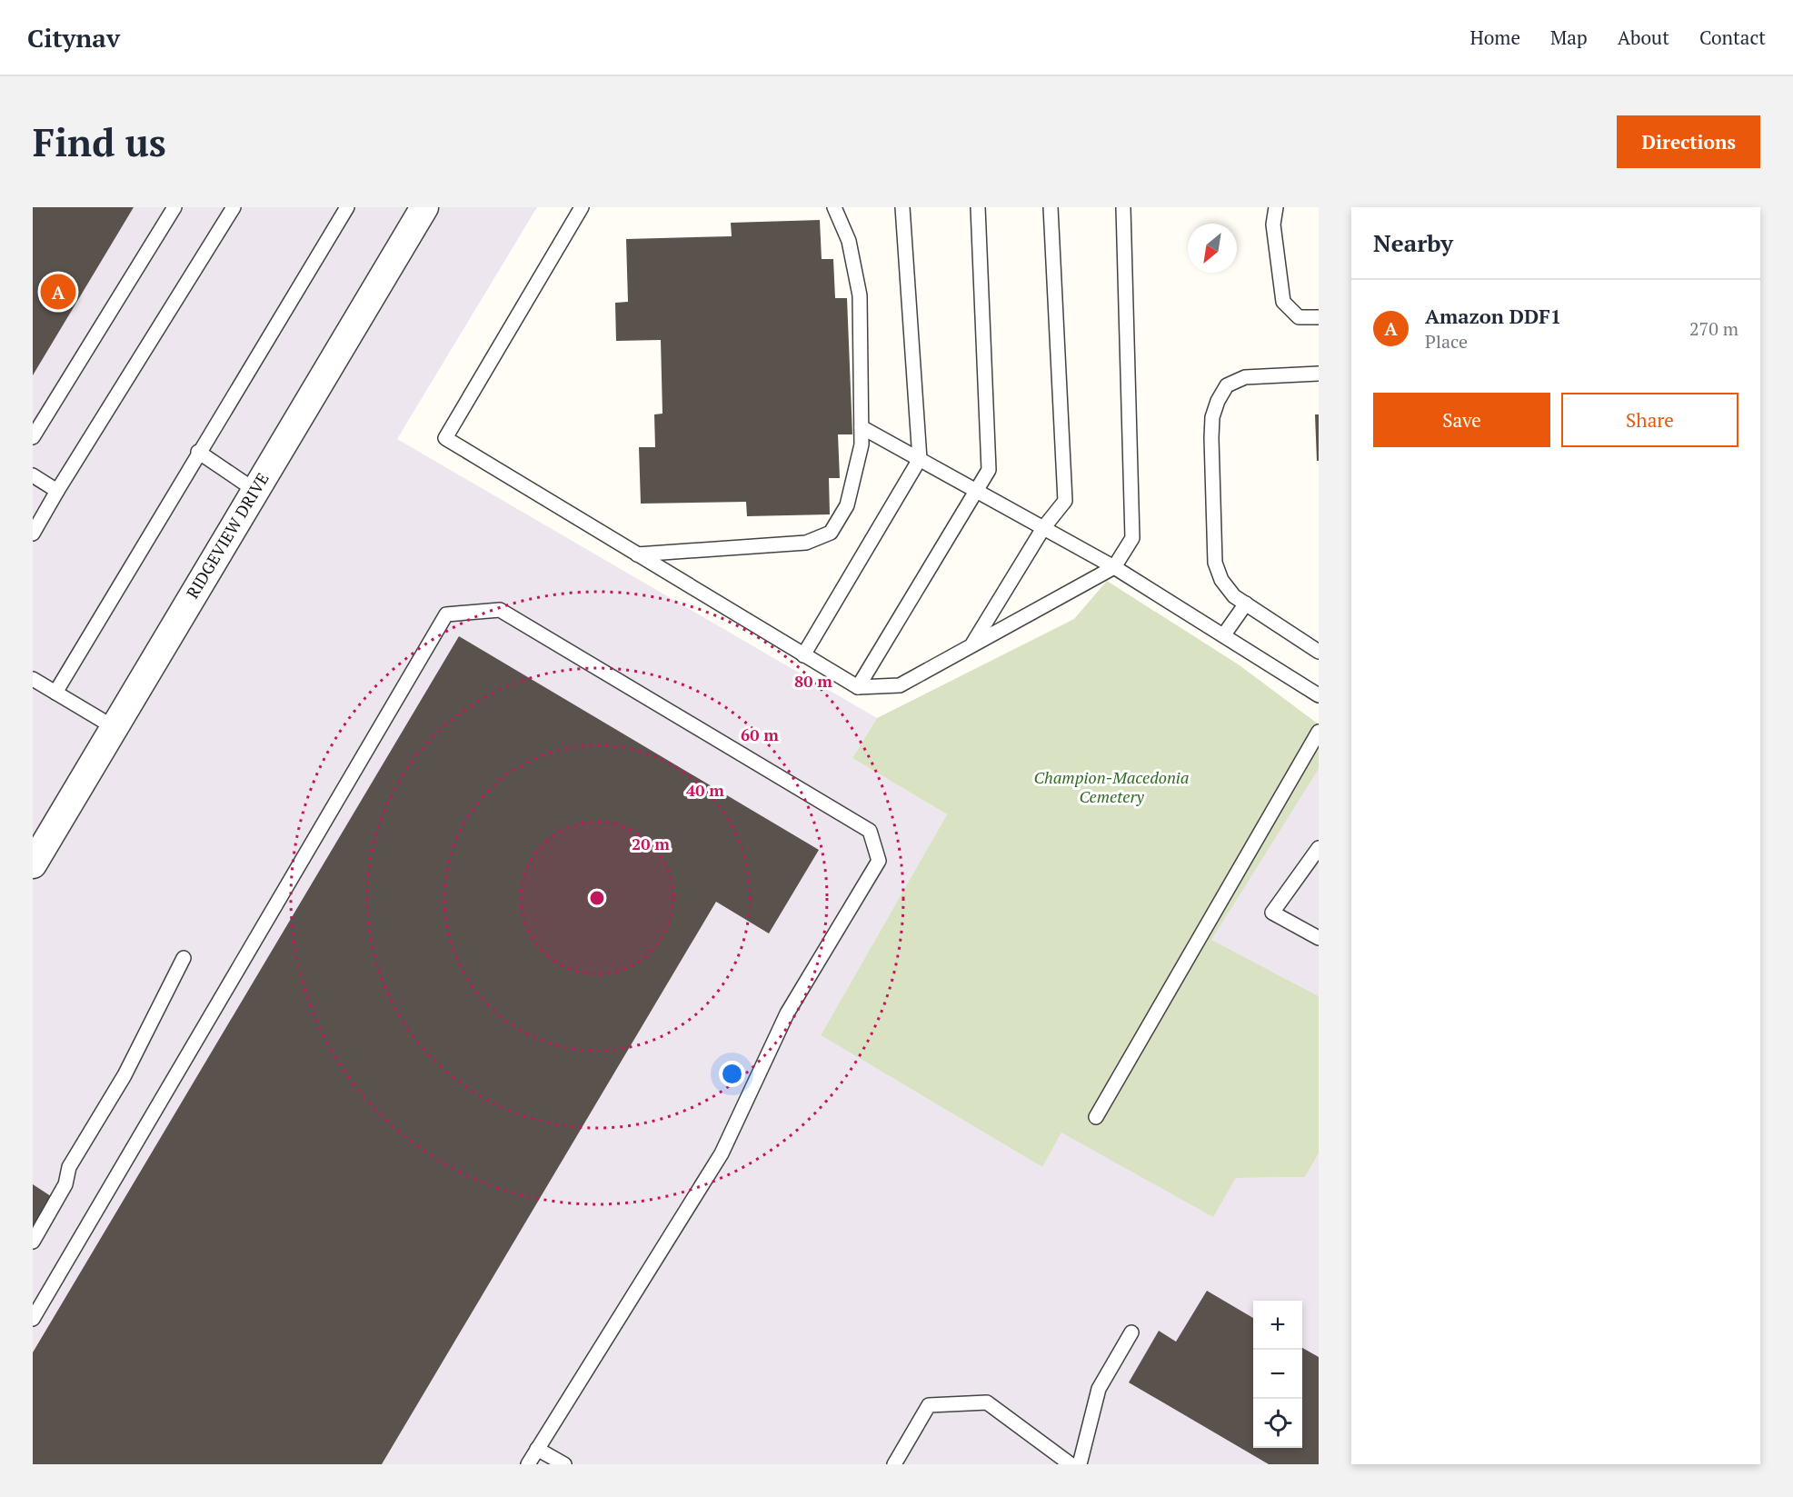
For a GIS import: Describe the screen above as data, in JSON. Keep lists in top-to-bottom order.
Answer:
{
  "streets": {
    "street": ["RIDGEVIEW DRIVE"]
  },
  "parks": ["Champion-Macedonia Cemetery"],
  "north": "bottom left",
  "page": {
    "header": "Citynav",
    "nav": [
      "Home",
      "Map",
      "About",
      "Contact"
    ],
    "buttons": [
      "Directions",
      ["Save", "Share"]
    ],
    "title": "Find us",
    "heading": "Nearby",
    "pins": "A",
    "list": [
      {
        "mark": "A",
        "name": "Amazon DDF1",
        "note": "Place",
        "value": "270 m"
      }
    ],
    "map_buttons": ["+", "−"]
  },
  "rings": [
    "80 m",
    "60 m",
    "40 m",
    "20 m"
  ]
}
